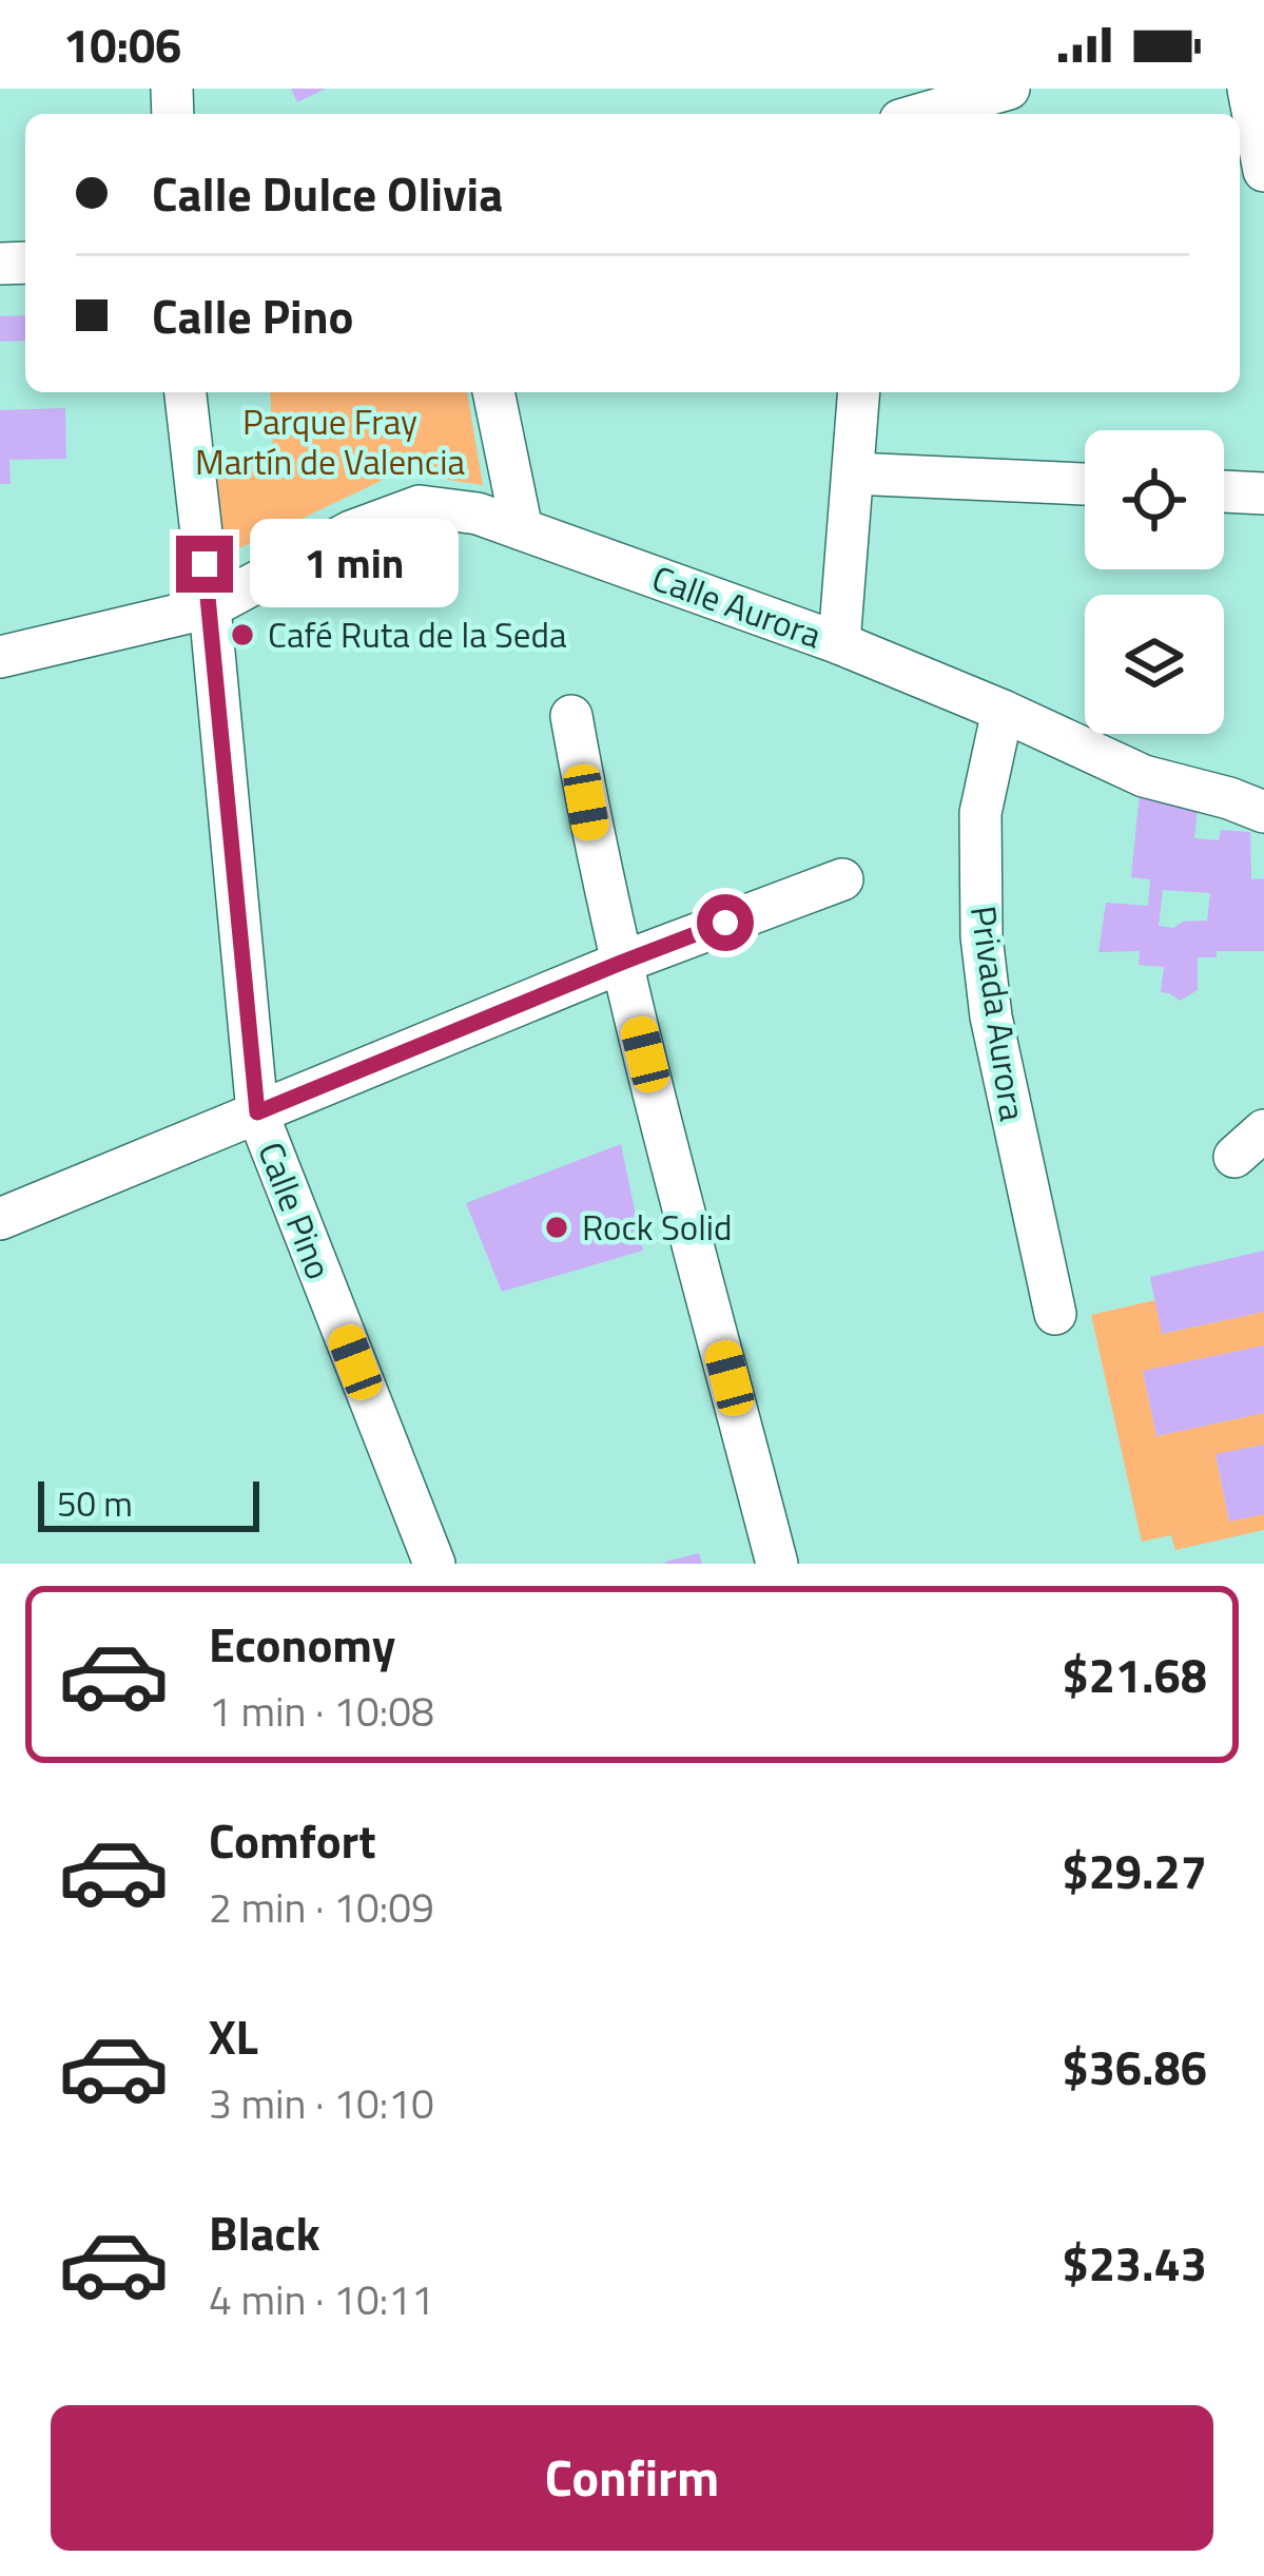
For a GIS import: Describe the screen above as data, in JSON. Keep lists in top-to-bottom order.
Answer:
{
  "streets": {
    "street": ["Calle Aurora", "Privada Aurora", "Calle Pino"]
  },
  "crossings": [
    ["Calle Aurora", "Privada Aurora"],
    ["Calle Aurora", "Calle Pino"]
  ],
  "parks": ["Parque Fray Martín de Valencia"],
  "places": ["Café Ruta de la Seda", "Rock Solid"],
  "scale_bar": "50 m",
  "page": {
    "status": "10:06",
    "banner": ["Calle Dulce Olivia", "Calle Pino"],
    "bubble": "1 min",
    "scale": "50 m",
    "list": [
      {
        "name": "Economy",
        "note": "1 min · 10:08",
        "value": "$21.68"
      },
      {
        "name": "Comfort",
        "note": "2 min · 10:09",
        "value": "$29.27"
      },
      {
        "name": "XL",
        "note": "3 min · 10:10",
        "value": "$36.86"
      },
      {
        "name": "Black",
        "note": "4 min · 10:11",
        "value": "$23.43"
      }
    ],
    "buttons": "Confirm"
  }
}
